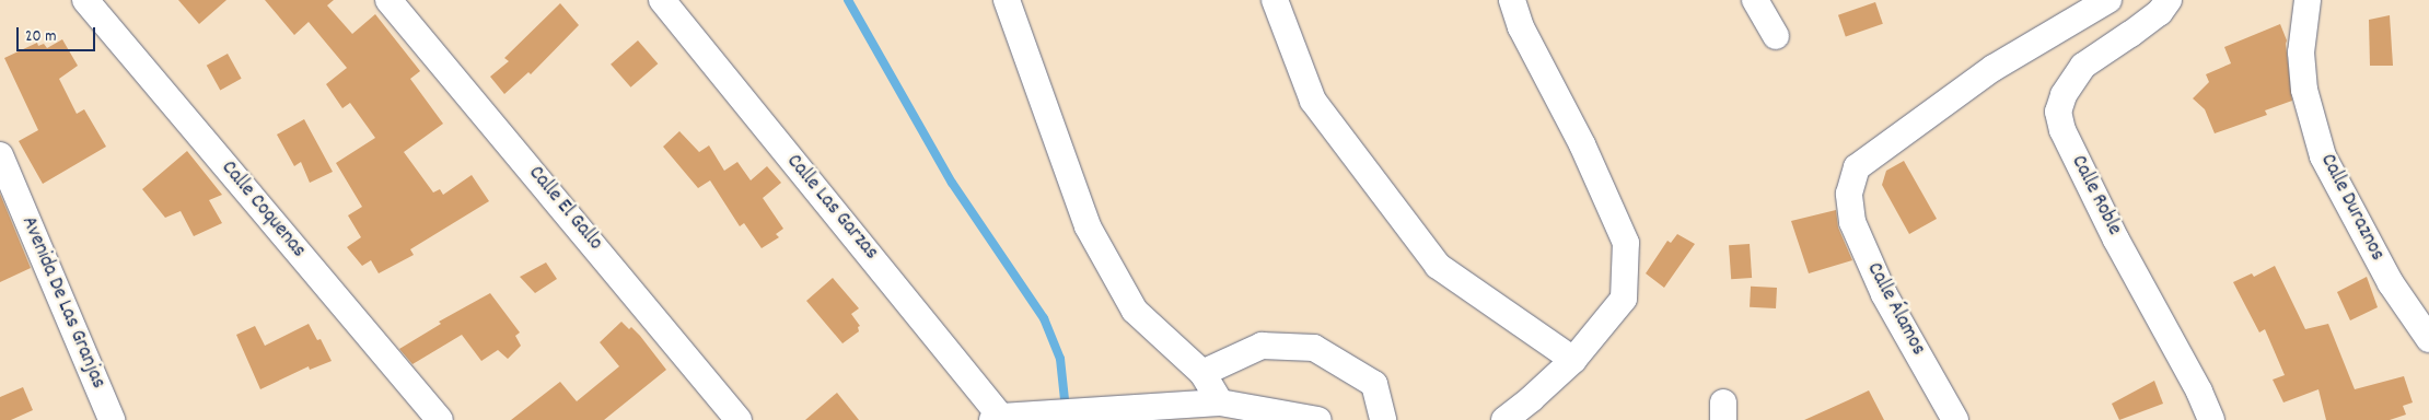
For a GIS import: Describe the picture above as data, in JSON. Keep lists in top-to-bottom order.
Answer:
{
  "streets": {
    "street": [
      "Calle Roble",
      "Calle Las Garzas",
      "Calle Duraznos",
      "Calle El Gallo",
      "Calle Coquenas",
      "Avenida De Las Granjas",
      "Calle Álamos"
    ]
  },
  "scale_bar": "20 m"
}
